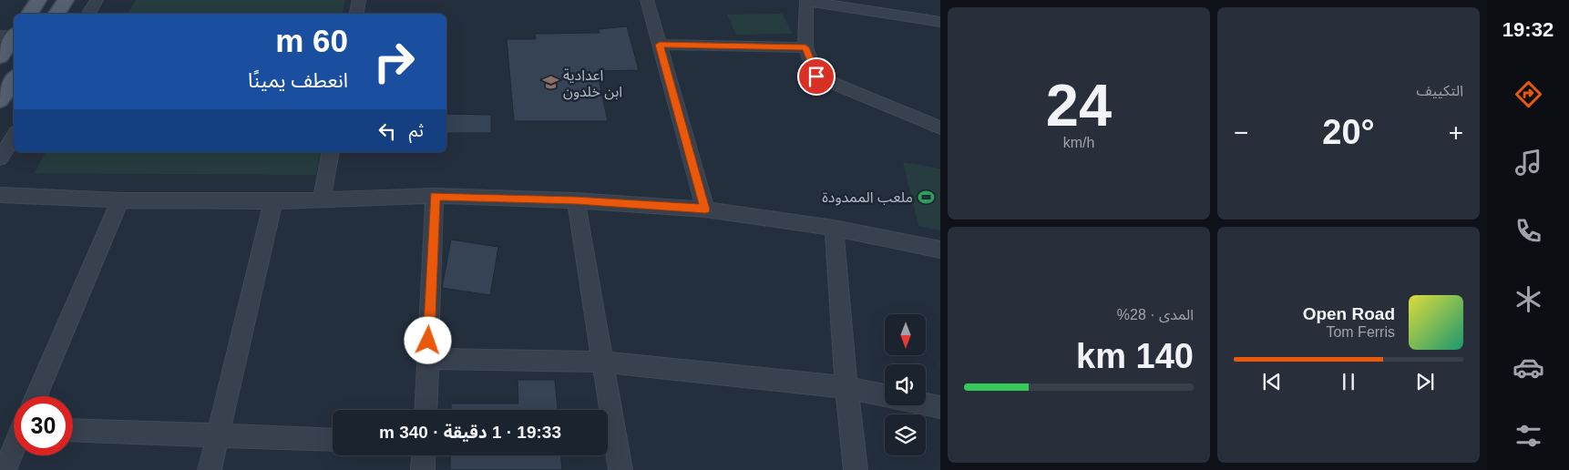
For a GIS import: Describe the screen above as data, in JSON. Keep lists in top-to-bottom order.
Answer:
{
  "places": {
    "school or university": ["اعدادية ابن خلدون"],
    "sports": ["ملعب الممدودة"]
  },
  "north": "bottom",
  "page": {
    "tabs": "19:32",
    "tile": [
      "التكييف",
      ["24", "km/h"],
      ["المدى · 28%", "140 km"]
    ],
    "turn": ["60 m", "انعطف يمينًا"],
    "then": "ثم",
    "heat": ["−", "20°", "+"],
    "song": ["Open Road", "Tom Ferris"],
    "limit": "30",
    "trip": "19:33 · 1 دقيقة · 340 m"
  }
}
